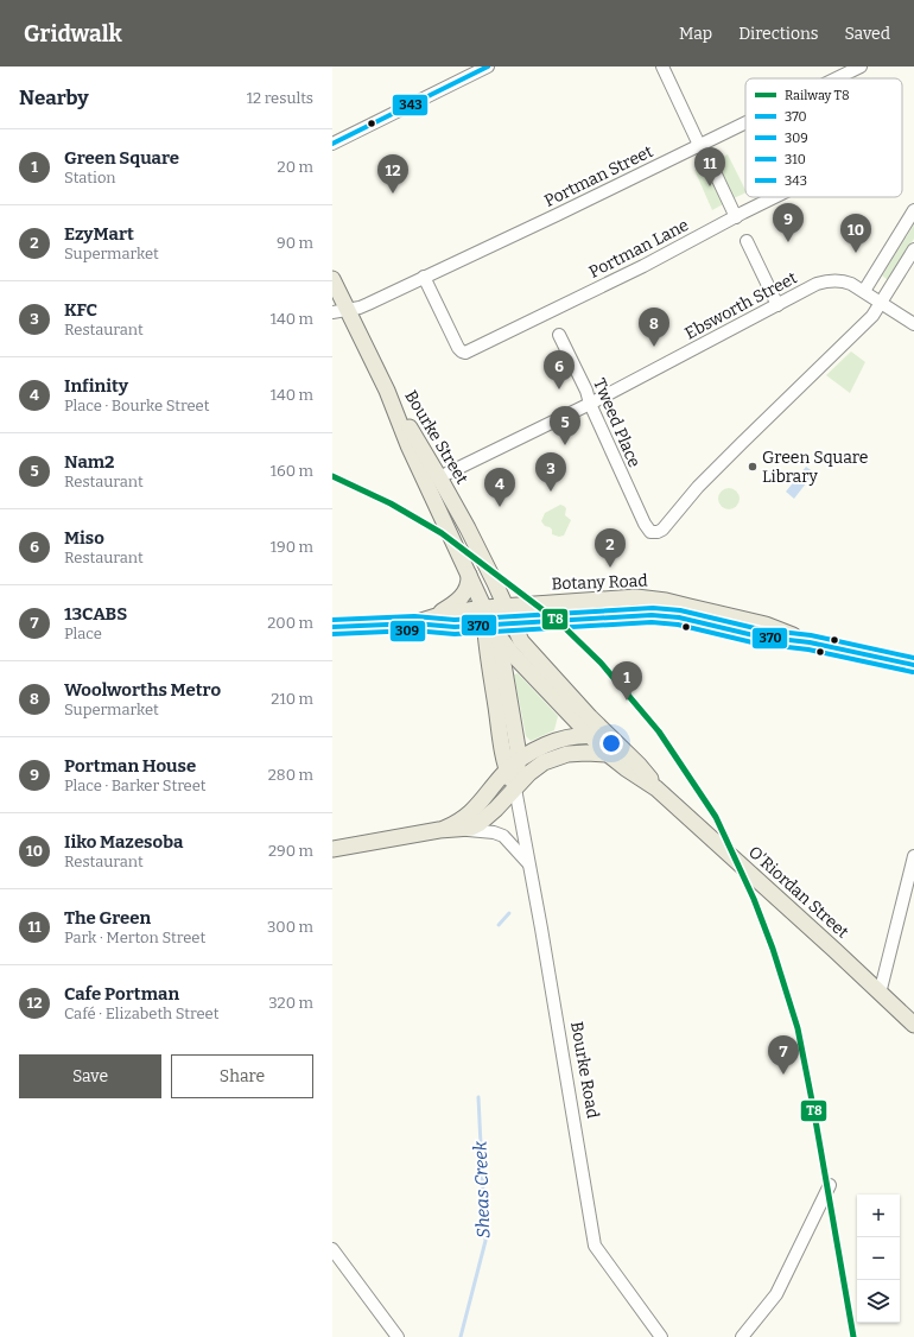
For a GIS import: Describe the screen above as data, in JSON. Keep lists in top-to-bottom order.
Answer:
{
  "streets": {
    "main road": [
      "Bourke Street",
      "Botany Road",
      "O'Riordan Street",
      "Bourke Road"
    ],
    "street": [
      "Portman Street",
      "Portman Lane",
      "Ebsworth Street",
      "Tweed Place"
    ]
  },
  "crossings": [
    ["Portman Street", "Portman Lane"],
    ["Portman Street", "Bourke Street"],
    ["Ebsworth Street", "Tweed Place"],
    ["Ebsworth Street", "Bourke Street"],
    ["Bourke Street", "Botany Road"],
    ["Bourke Street", "O'Riordan Street"],
    ["Bourke Street", "Bourke Road"],
    ["Botany Road", "O'Riordan Street"],
    ["Botany Road", "Bourke Road"],
    ["O'Riordan Street", "Bourke Road"]
  ],
  "water": ["Sheas Creek"],
  "places": ["Green Square Library"],
  "lines": [
    "transit line 343",
    "rail line T8",
    "transit line 310",
    "transit line 370",
    "transit line 309"
  ],
  "legend": [
    "Railway T8",
    "370",
    "309",
    "310",
    "343"
  ],
  "page": {
    "header": "Gridwalk",
    "nav": ["Map", "Directions", "Saved"],
    "heading": ["Nearby", "12 results"],
    "list": [
      {
        "mark": "1",
        "name": "Green Square",
        "note": "Station",
        "value": "20 m"
      },
      {
        "mark": "2",
        "name": "EzyMart",
        "note": "Supermarket",
        "value": "90 m"
      },
      {
        "mark": "3",
        "name": "KFC",
        "note": "Restaurant",
        "value": "140 m"
      },
      {
        "mark": "4",
        "name": "Infinity",
        "note": "Place · Bourke Street",
        "value": "140 m"
      },
      {
        "mark": "5",
        "name": "Nam2",
        "note": "Restaurant",
        "value": "160 m"
      },
      {
        "mark": "6",
        "name": "Miso",
        "note": "Restaurant",
        "value": "190 m"
      },
      {
        "mark": "7",
        "name": "13CABS",
        "note": "Place",
        "value": "200 m"
      },
      {
        "mark": "8",
        "name": "Woolworths Metro",
        "note": "Supermarket",
        "value": "210 m"
      },
      {
        "mark": "9",
        "name": "Portman House",
        "note": "Place · Barker Street",
        "value": "280 m"
      },
      {
        "mark": "10",
        "name": "Iiko Mazesoba",
        "note": "Restaurant",
        "value": "290 m"
      },
      {
        "mark": "11",
        "name": "The Green",
        "note": "Park · Merton Street",
        "value": "300 m"
      },
      {
        "mark": "12",
        "name": "Cafe Portman",
        "note": "Café · Elizabeth Street",
        "value": "320 m"
      }
    ],
    "pins": [
      "11",
      "12",
      "9",
      "10",
      "8",
      "6",
      "5",
      "3",
      "4",
      "2",
      "1",
      "7"
    ],
    "buttons": ["Save", "Share"],
    "map_buttons": ["+", "−"]
  }
}
